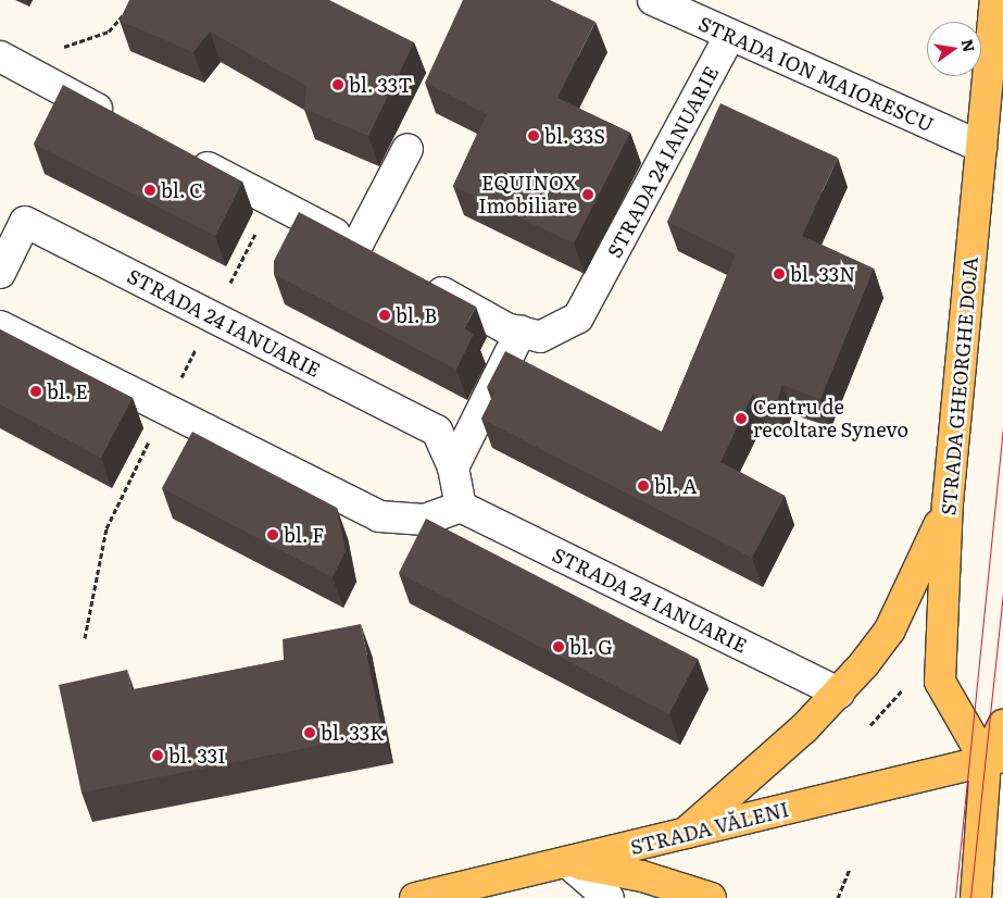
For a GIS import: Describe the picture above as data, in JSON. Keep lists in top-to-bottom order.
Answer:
{
  "streets": {
    "main road": ["STRADA GHEORGHE DOJA", "STRADA VĂLENI"],
    "street": ["STRADA ION MAIORESCU", "STRADA 24 IANUARIE"]
  },
  "crossings": [
    ["STRADA ION MAIORESCU", "STRADA 24 IANUARIE"],
    ["STRADA ION MAIORESCU", "STRADA GHEORGHE DOJA"],
    ["STRADA GHEORGHE DOJA", "STRADA VĂLENI"]
  ],
  "places": [
    "bl. 33T",
    "bl. 33S",
    "bl. C",
    "EQUINOX Imobiliare",
    "bl. 33N",
    "bl. B",
    "bl. E",
    "Centru de recoltare Synevo",
    "bl. A",
    "bl. F",
    "bl. G",
    "bl. 33K",
    "bl. 33I"
  ],
  "north": "right"
}
